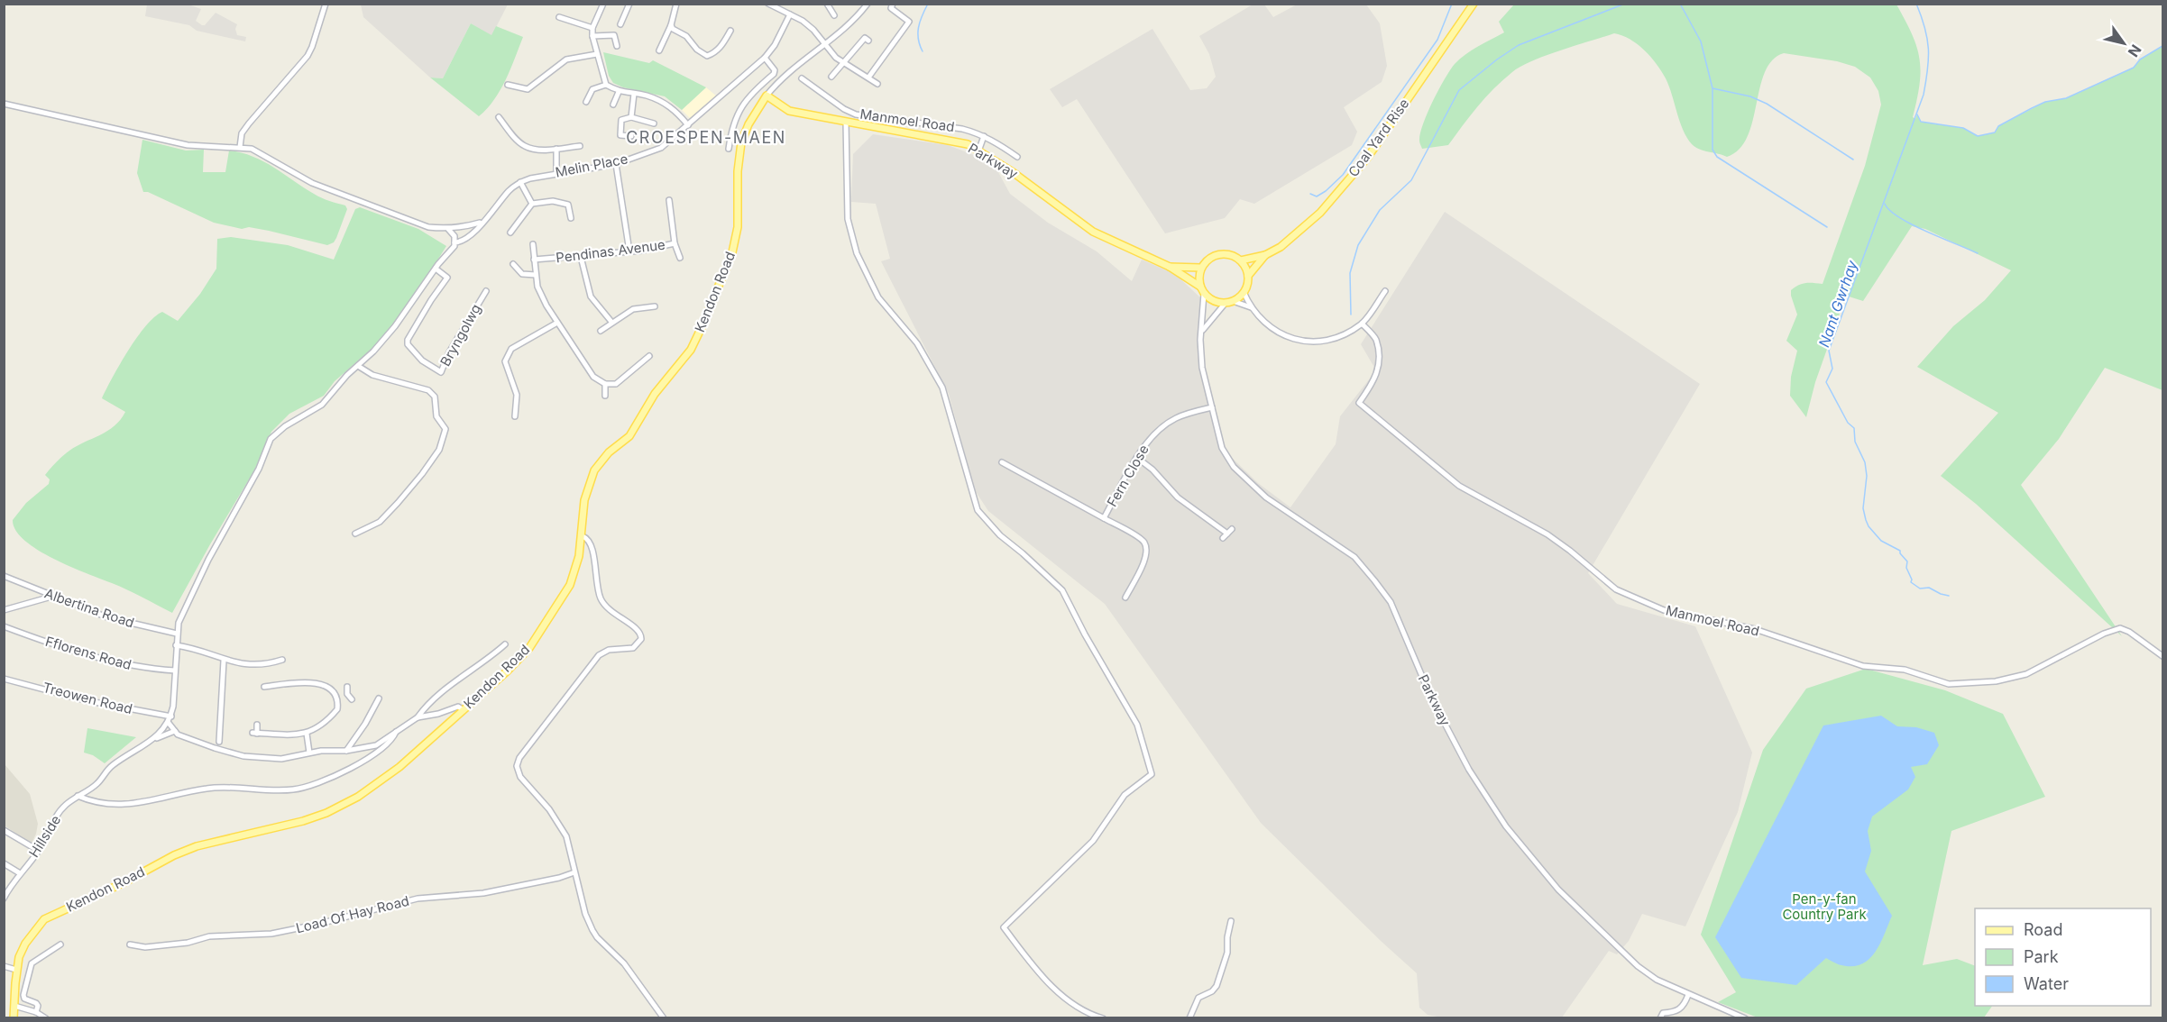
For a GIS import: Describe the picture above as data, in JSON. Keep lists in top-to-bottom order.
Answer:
{
  "streets": {
    "main road": ["Coal Yard Rise", "Parkway", "Kendon Road"],
    "street": [
      "Manmoel Road",
      "Melin Place",
      "Pendinas Avenue",
      "Bryngolwg",
      "Fern Close",
      "Albertina Road",
      "Fflorens Road",
      "Treowen Road",
      "Hillside",
      "Load Of Hay Road"
    ]
  },
  "crossings": [
    ["Coal Yard Rise", "Parkway"],
    ["Parkway", "Kendon Road"],
    ["Parkway", "Fern Close"],
    ["Treowen Road", "Hillside"]
  ],
  "districts": ["CROESPEN-MAEN"],
  "water": ["Nant Gwrhay"],
  "parks": ["Pen-y-fan Country Park"],
  "legend": ["Road", "Park", "Water"],
  "north": "bottom right"
}
